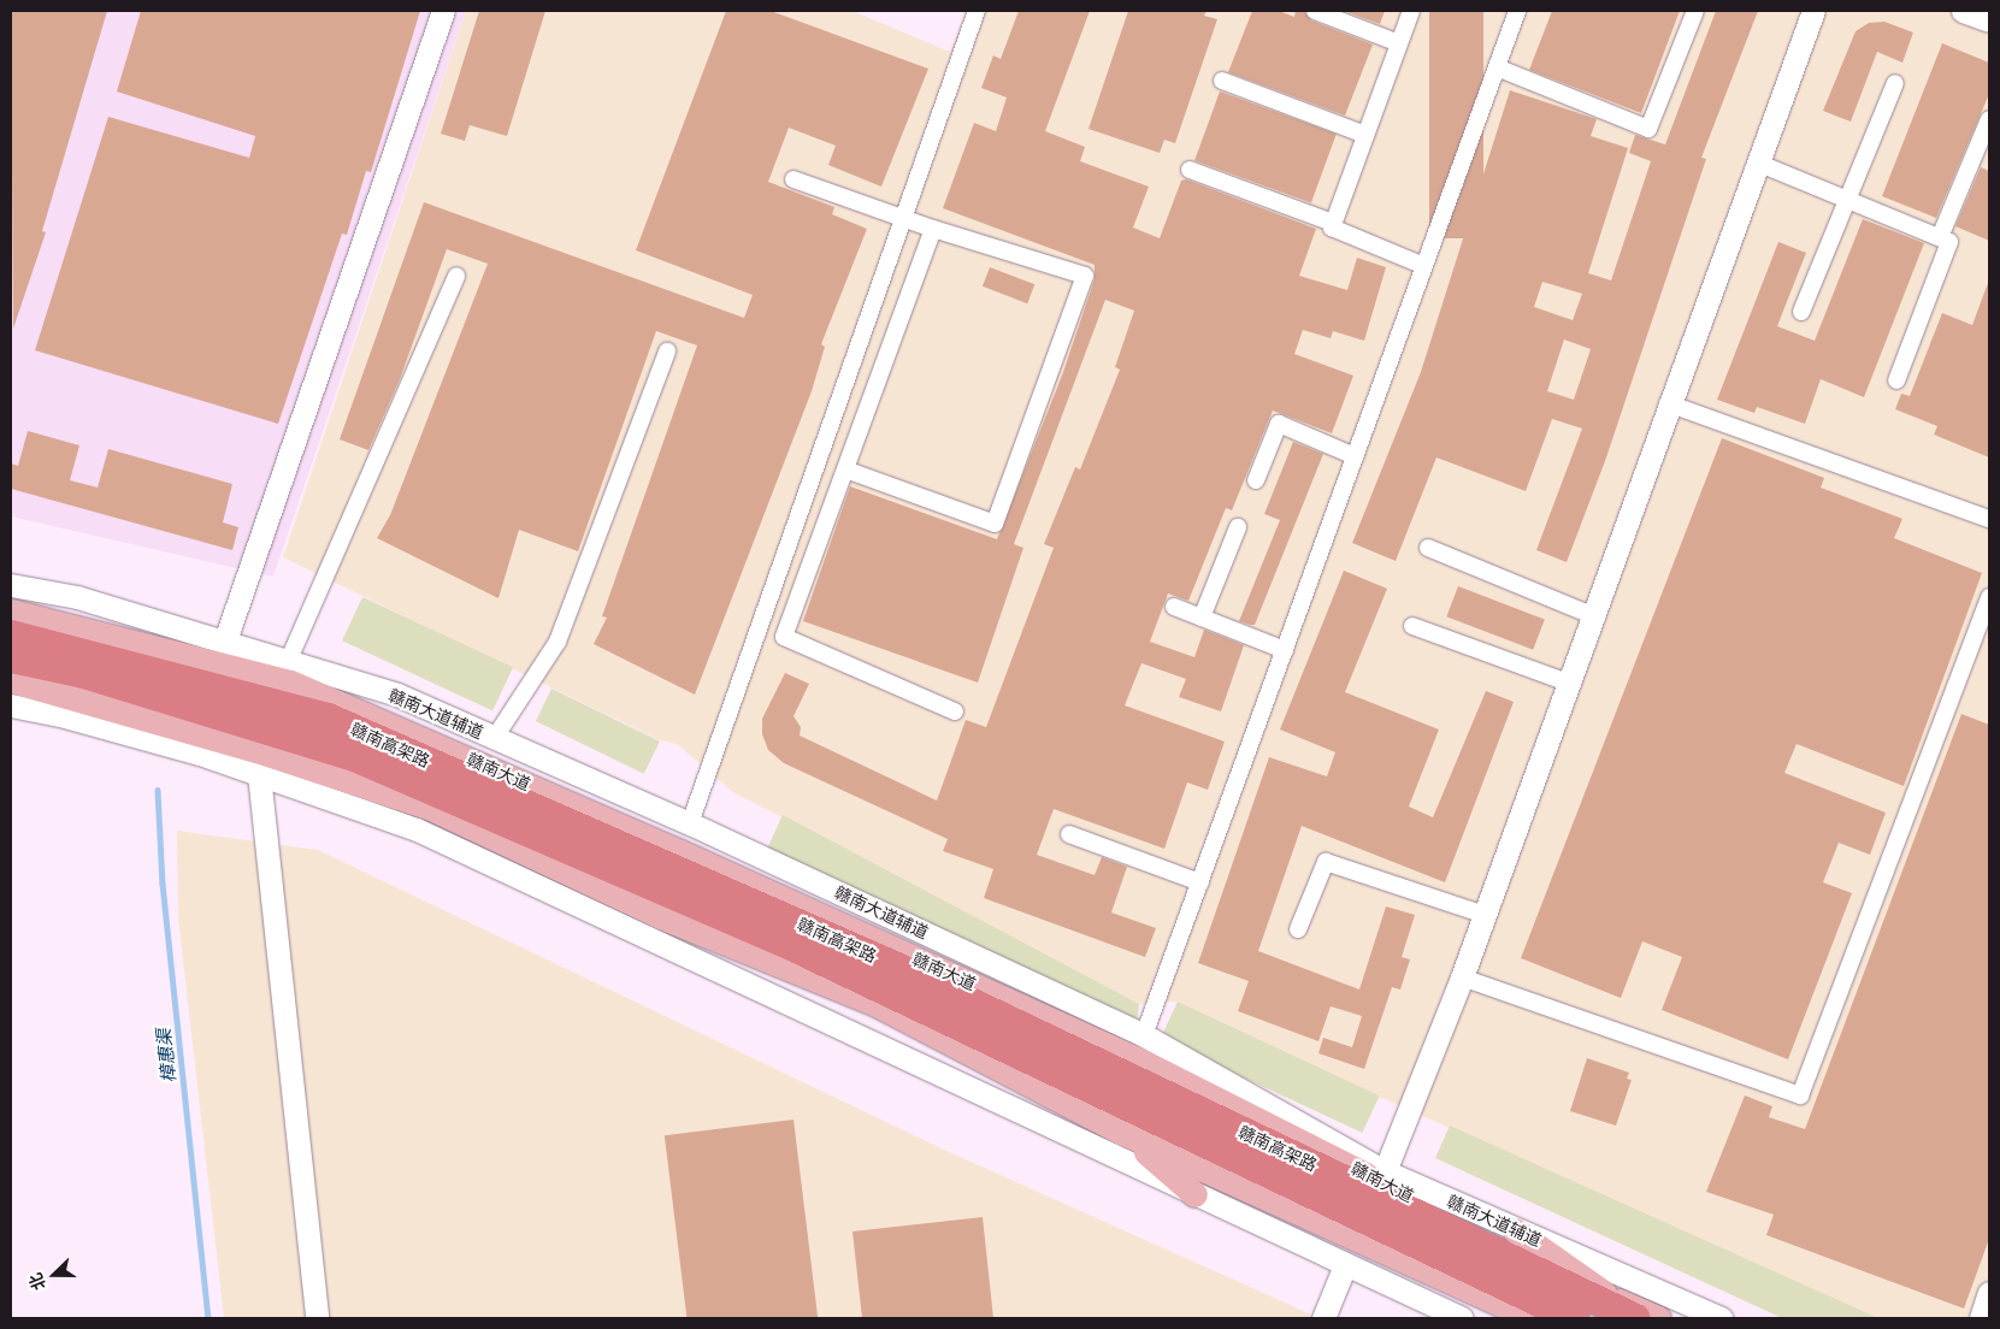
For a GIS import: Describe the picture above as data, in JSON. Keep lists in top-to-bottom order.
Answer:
{
  "streets": {
    "highway": ["赣南高架路"],
    "main road": ["赣南大道"],
    "street": ["赣南大道辅道"]
  },
  "crossings": [
    ["赣南大道辅道", "赣南大道"]
  ],
  "water": ["樟惠渠"],
  "north": "left"
}
